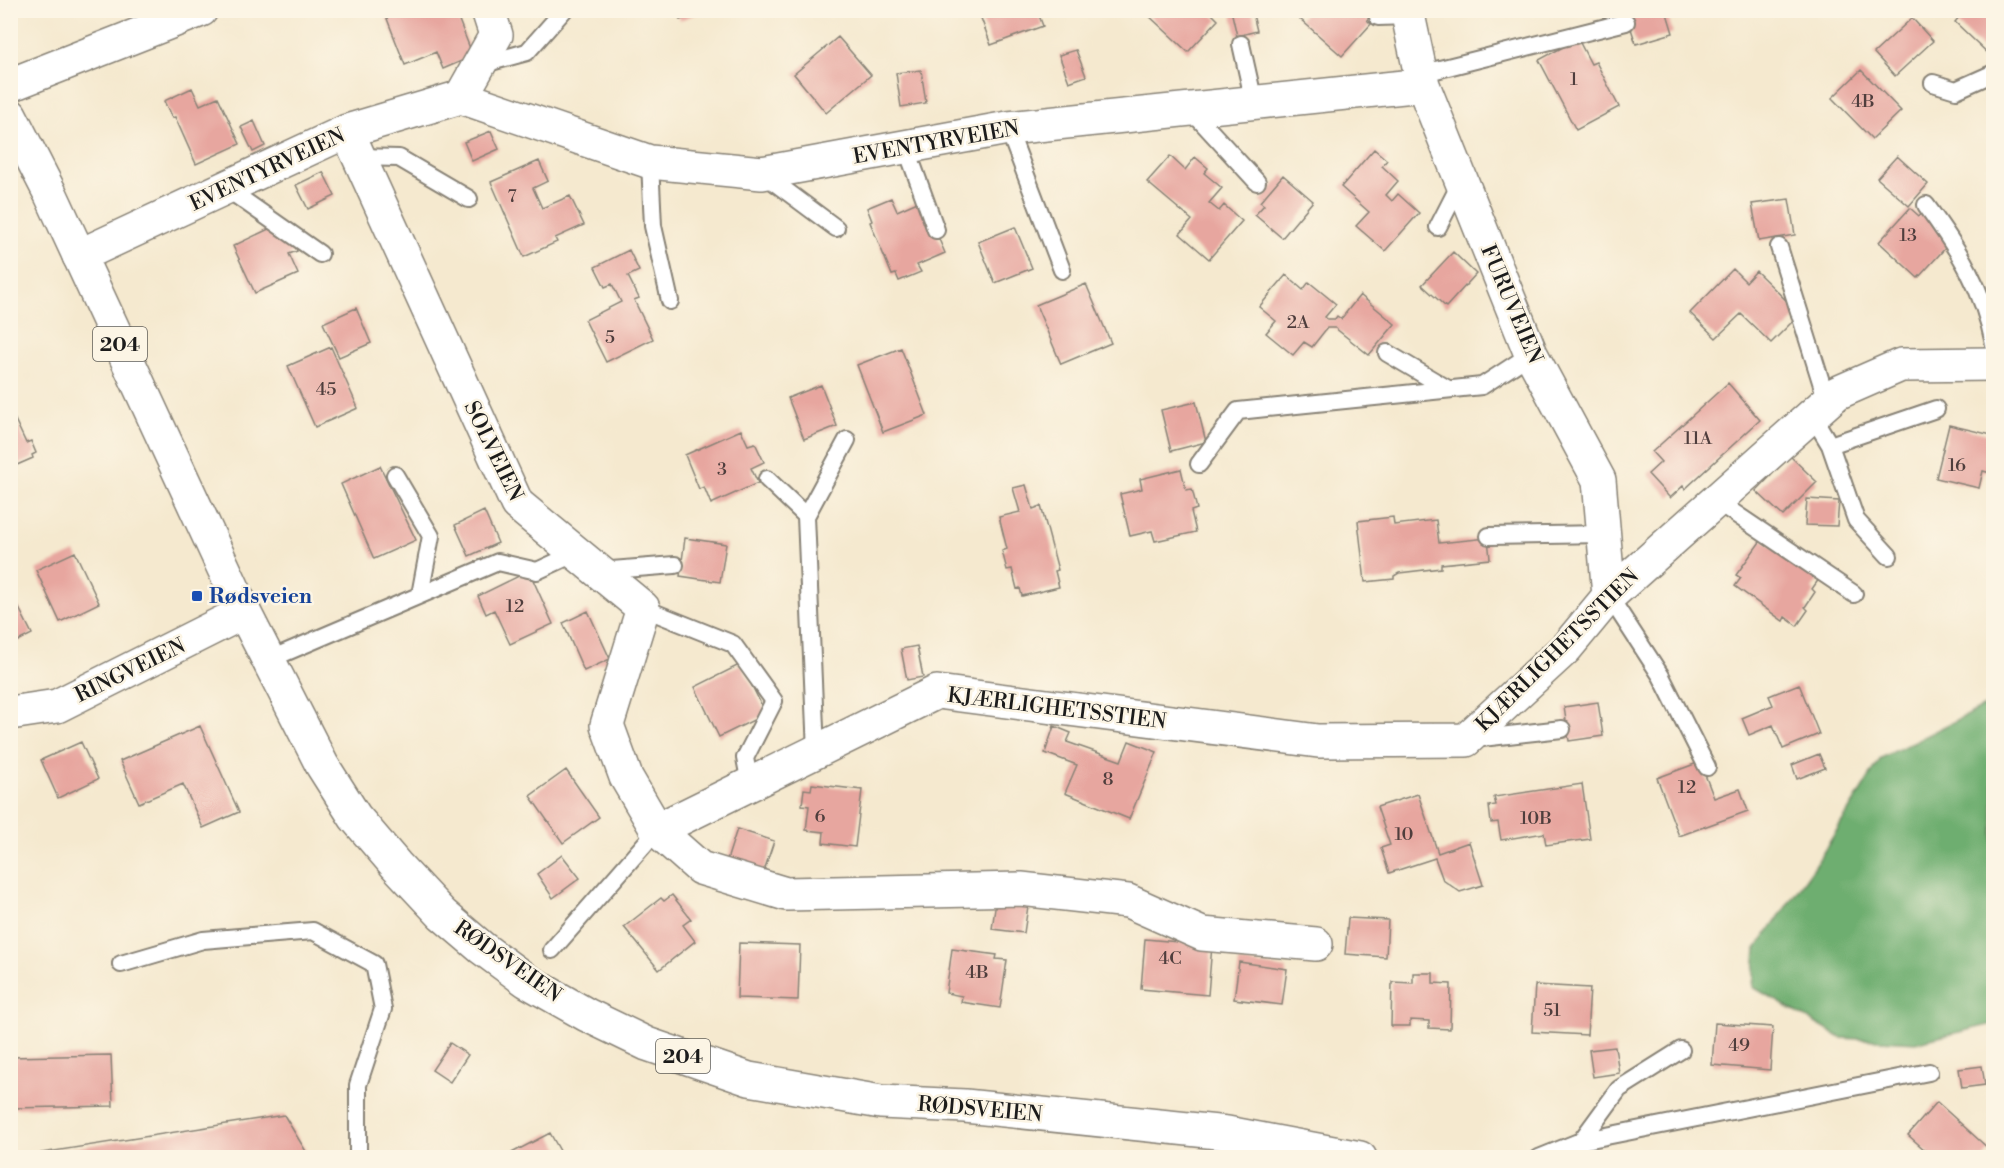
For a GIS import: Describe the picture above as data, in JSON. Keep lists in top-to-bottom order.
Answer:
{
  "streets": {
    "main road": [
      "EVENTYRVEIEN",
      "FURUVEIEN",
      "204",
      "SOLVEIEN",
      "KJÆRLIGHETSSTIEN",
      "RINGVEIEN",
      "RØDSVEIEN"
    ]
  },
  "crossings": [
    ["EVENTYRVEIEN", "FURUVEIEN"],
    ["EVENTYRVEIEN", "SOLVEIEN"],
    ["EVENTYRVEIEN", "RØDSVEIEN"],
    ["FURUVEIEN", "KJÆRLIGHETSSTIEN"],
    ["RINGVEIEN", "RØDSVEIEN"]
  ],
  "places": {
    "transit": ["Rødsveien"]
  },
  "house_numbers": [
    "1",
    "4B",
    "7",
    "13",
    "2A",
    "5",
    "45",
    "11A",
    "16",
    "3",
    "12",
    "8",
    "12",
    "6",
    "10B",
    "10",
    "4C",
    "4B",
    "51",
    "49"
  ]
}
